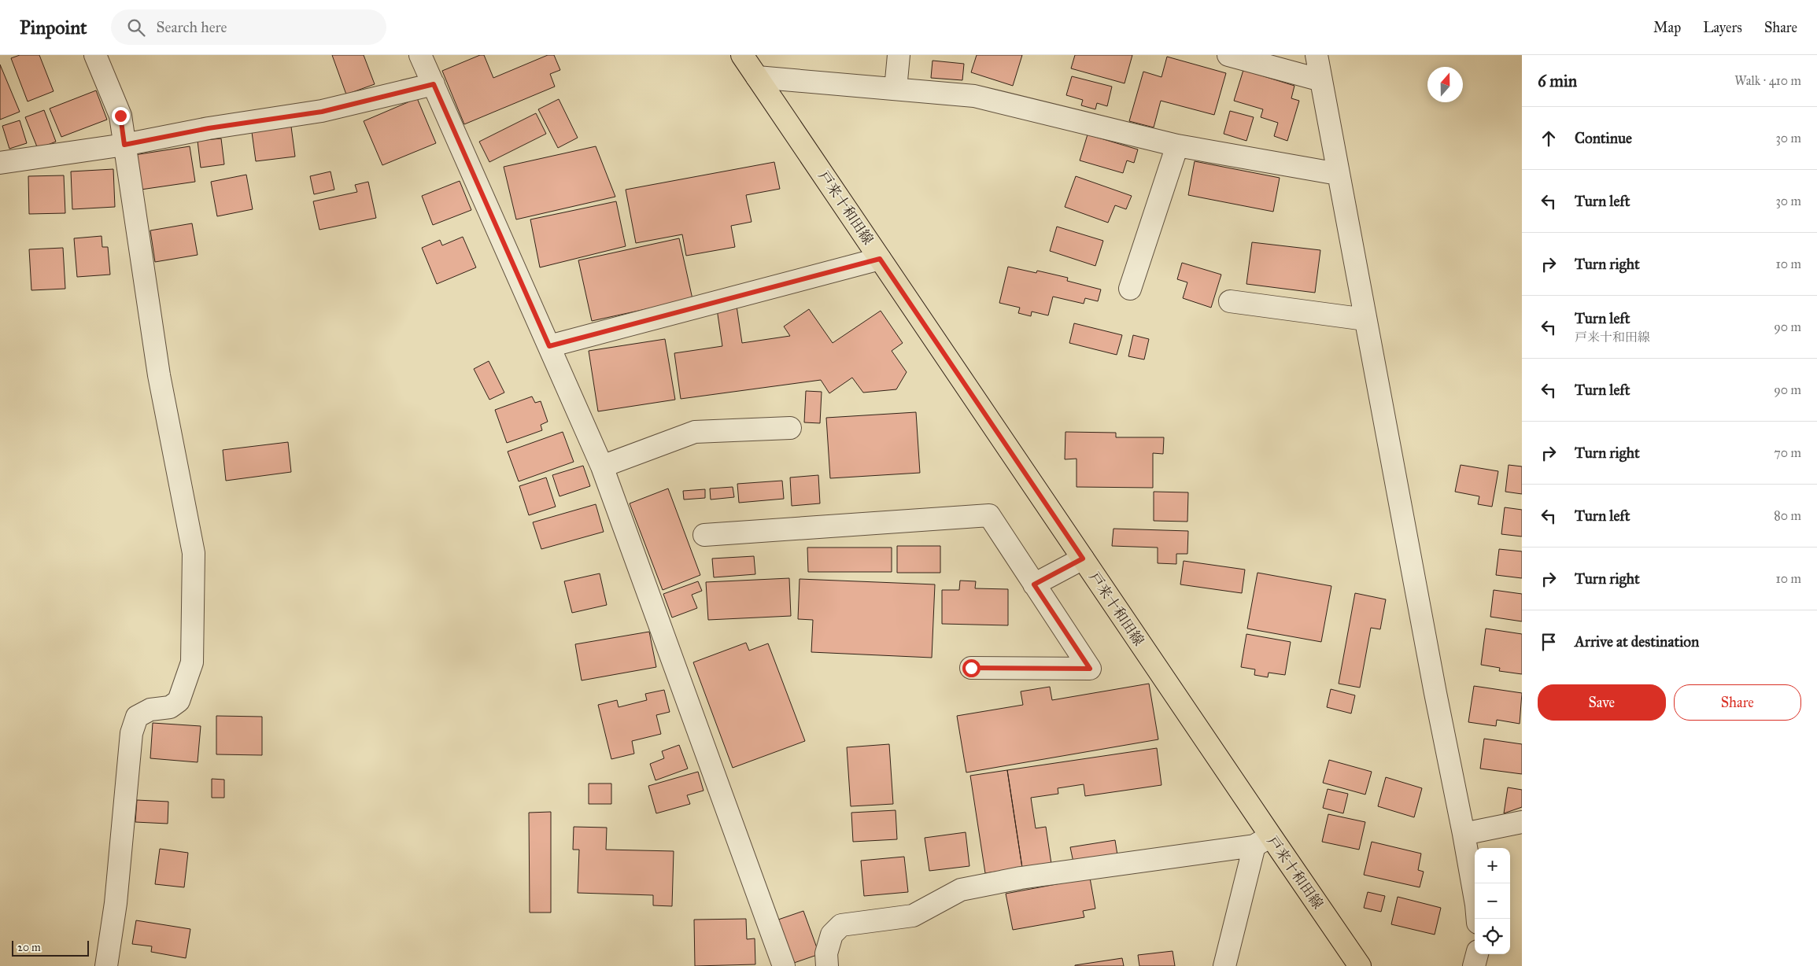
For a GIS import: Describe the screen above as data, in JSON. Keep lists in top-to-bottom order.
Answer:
{
  "streets": {
    "main road": ["戸来十和田線"]
  },
  "scale_bar": "20 m",
  "north": "top",
  "page": {
    "header": "Pinpoint",
    "search": "Search here",
    "nav": ["Map", "Layers", "Share"],
    "heading": ["6 min", "Walk · 410 m"],
    "list": [
      ["Continue", "30 m"],
      ["Turn left", "30 m"],
      ["Turn right", "10 m"],
      ["Turn left", "戸来十和田線", "90 m"],
      ["Turn left", "90 m"],
      ["Turn right", "70 m"],
      ["Turn left", "80 m"],
      ["Turn right", "10 m"],
      "Arrive at destination"
    ],
    "buttons": ["Save", "Share"],
    "map_buttons": ["+", "−"],
    "scale": "20 m"
  }
}
